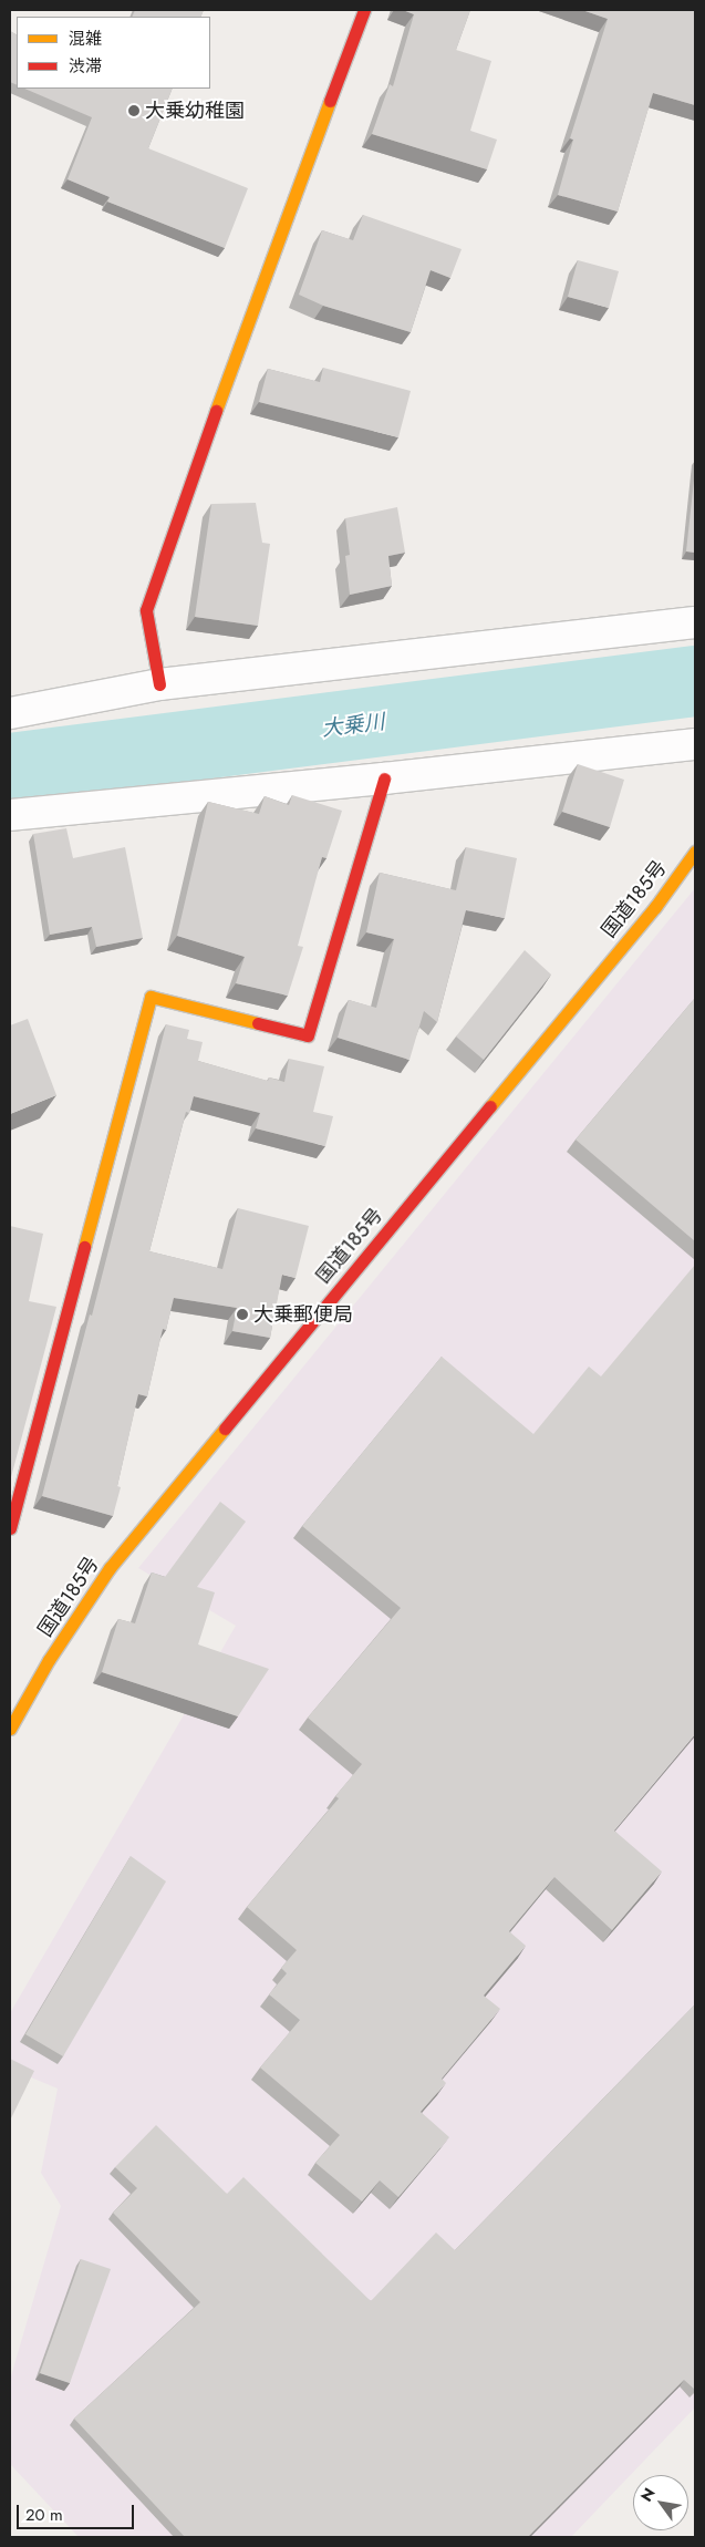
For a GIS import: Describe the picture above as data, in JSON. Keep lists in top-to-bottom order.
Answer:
{
  "streets": {
    "main road": ["国道185号"]
  },
  "water": ["大乗川"],
  "places": ["大乗幼稚園", "大乗郵便局"],
  "legend": ["混雑", "渋滞"],
  "scale_bar": "20 m",
  "north": "top left"
}
